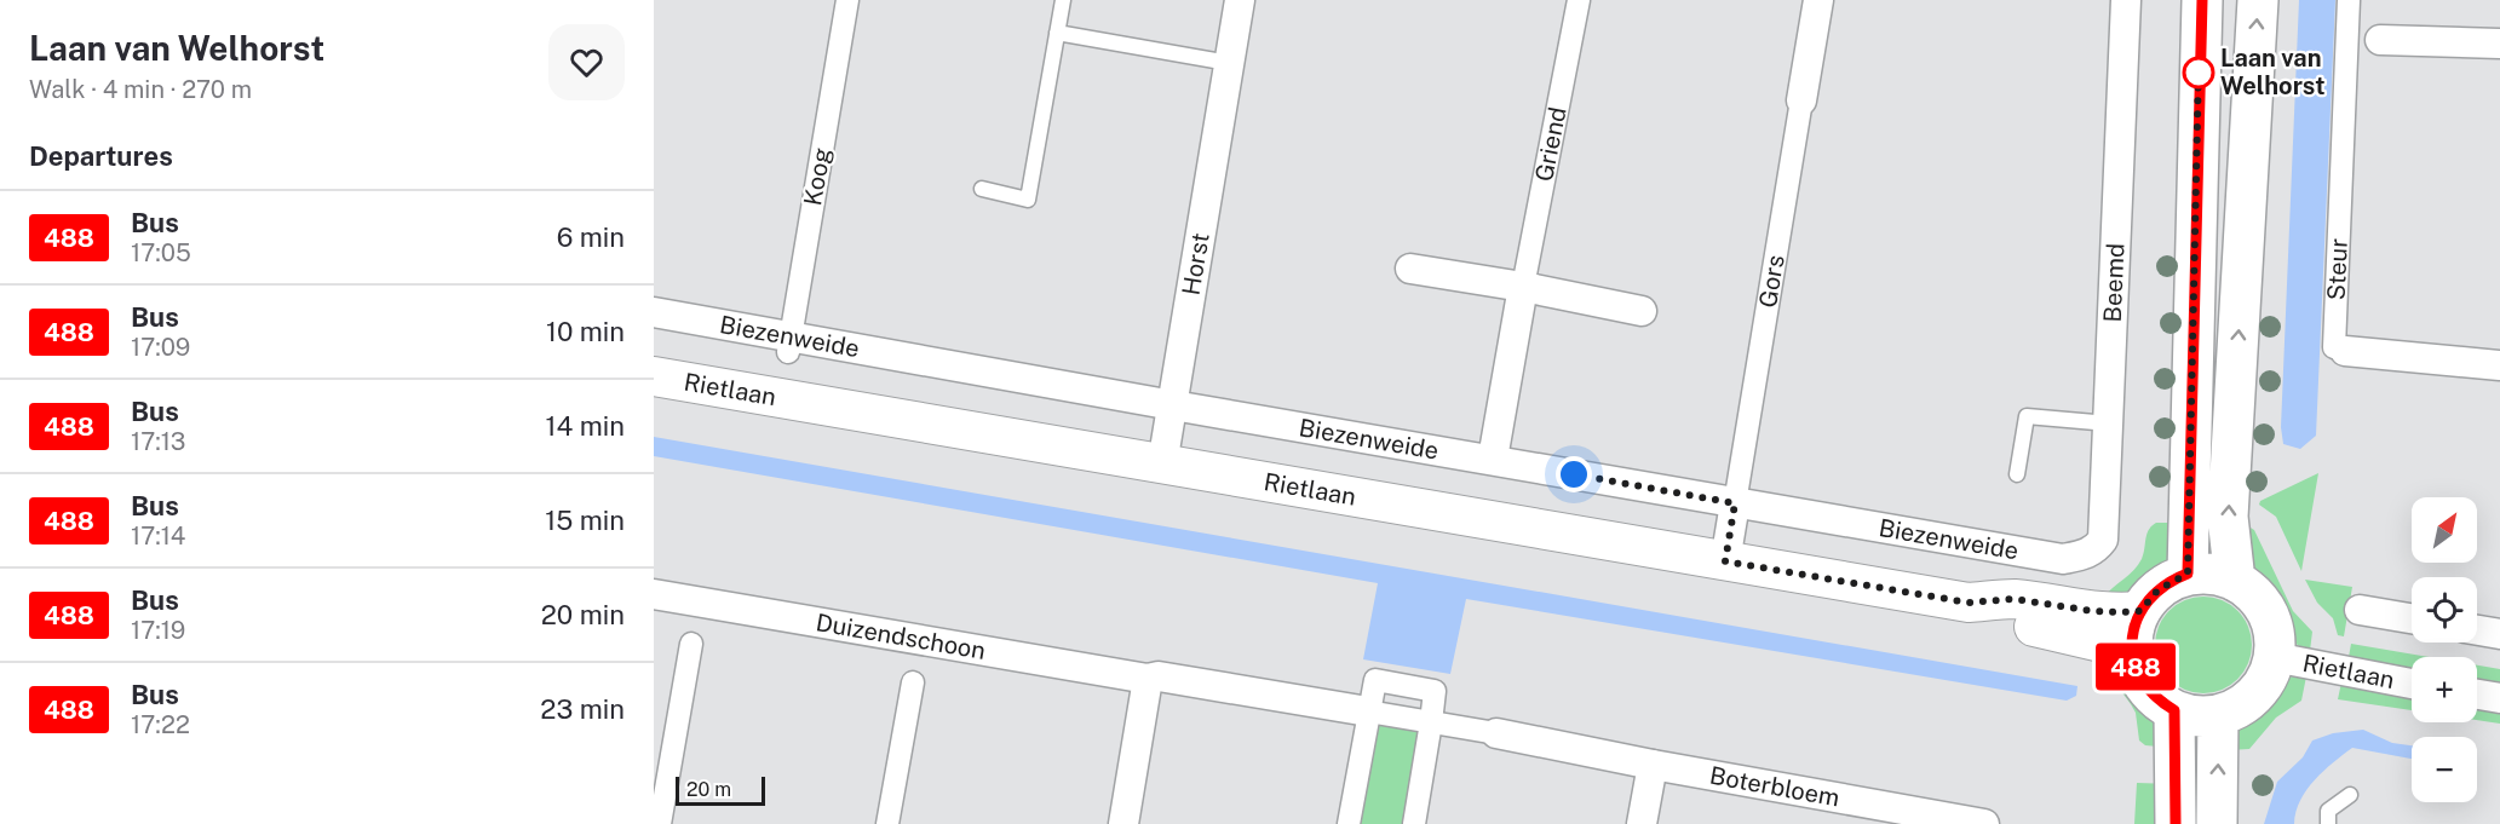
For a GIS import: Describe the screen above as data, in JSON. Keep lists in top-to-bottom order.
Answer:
{
  "streets": {
    "street": [
      "Griend",
      "Koog",
      "Horst",
      "Steur",
      "Gors",
      "Beemd",
      "Biezenweide",
      "Rietlaan",
      "Duizendschoon",
      "Boterbloem"
    ]
  },
  "crossings": [
    ["Griend", "Biezenweide"],
    ["Koog", "Biezenweide"],
    ["Horst", "Biezenweide"],
    ["Horst", "Rietlaan"],
    ["Gors", "Biezenweide"],
    ["Gors", "Rietlaan"],
    ["Beemd", "Biezenweide"],
    ["Duizendschoon", "Boterbloem"]
  ],
  "places": ["Laan van Welhorst"],
  "lines": ["bus line 488"],
  "scale_bar": "20 m",
  "north": "top right",
  "page": {
    "heading": [
      ["Laan van Welhorst", "Walk · 4 min · 270 m"],
      "Departures"
    ],
    "on_map": "488",
    "list": [
      {
        "mark": "488",
        "name": "Bus",
        "note": "17:05",
        "value": "6 min"
      },
      {
        "mark": "488",
        "name": "Bus",
        "note": "17:09",
        "value": "10 min"
      },
      {
        "mark": "488",
        "name": "Bus",
        "note": "17:13",
        "value": "14 min"
      },
      {
        "mark": "488",
        "name": "Bus",
        "note": "17:14",
        "value": "15 min"
      },
      {
        "mark": "488",
        "name": "Bus",
        "note": "17:19",
        "value": "20 min"
      },
      {
        "mark": "488",
        "name": "Bus",
        "note": "17:22",
        "value": "23 min"
      }
    ],
    "map_buttons": ["+", "−"],
    "scale": "20 m"
  }
}
